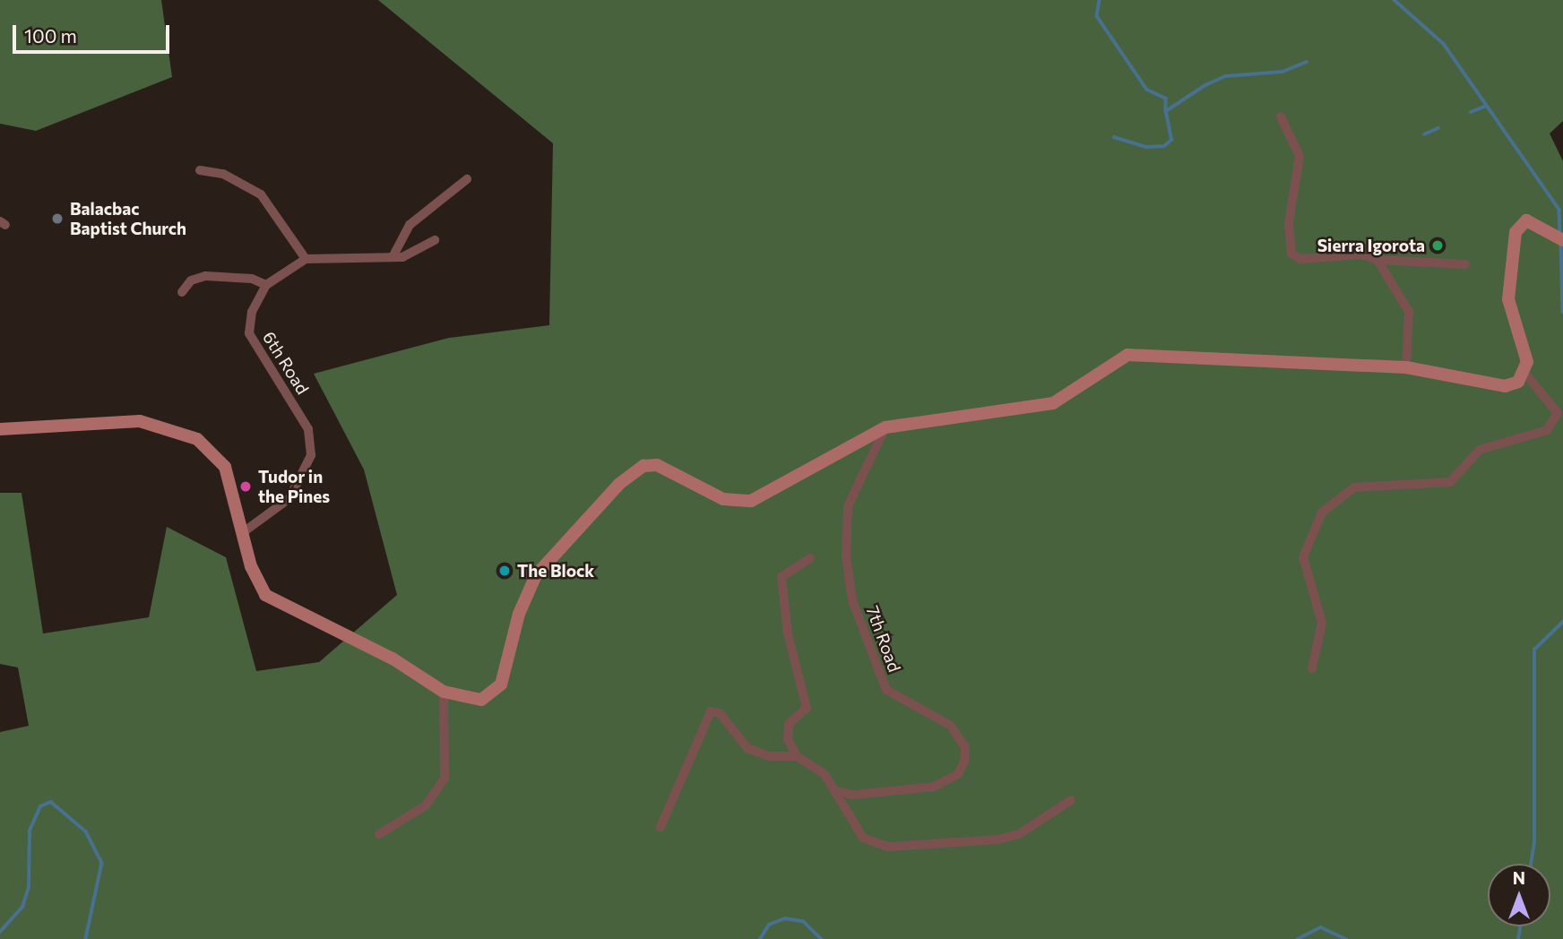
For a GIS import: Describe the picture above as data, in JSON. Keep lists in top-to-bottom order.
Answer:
{
  "streets": {
    "street": ["6th Road", "7th Road"]
  },
  "places": [
    "Balacbac Baptist Church",
    "Sierra Igorota",
    "Tudor in the Pines",
    "The Block"
  ],
  "scale_bar": "100 m",
  "north": "top"
}
